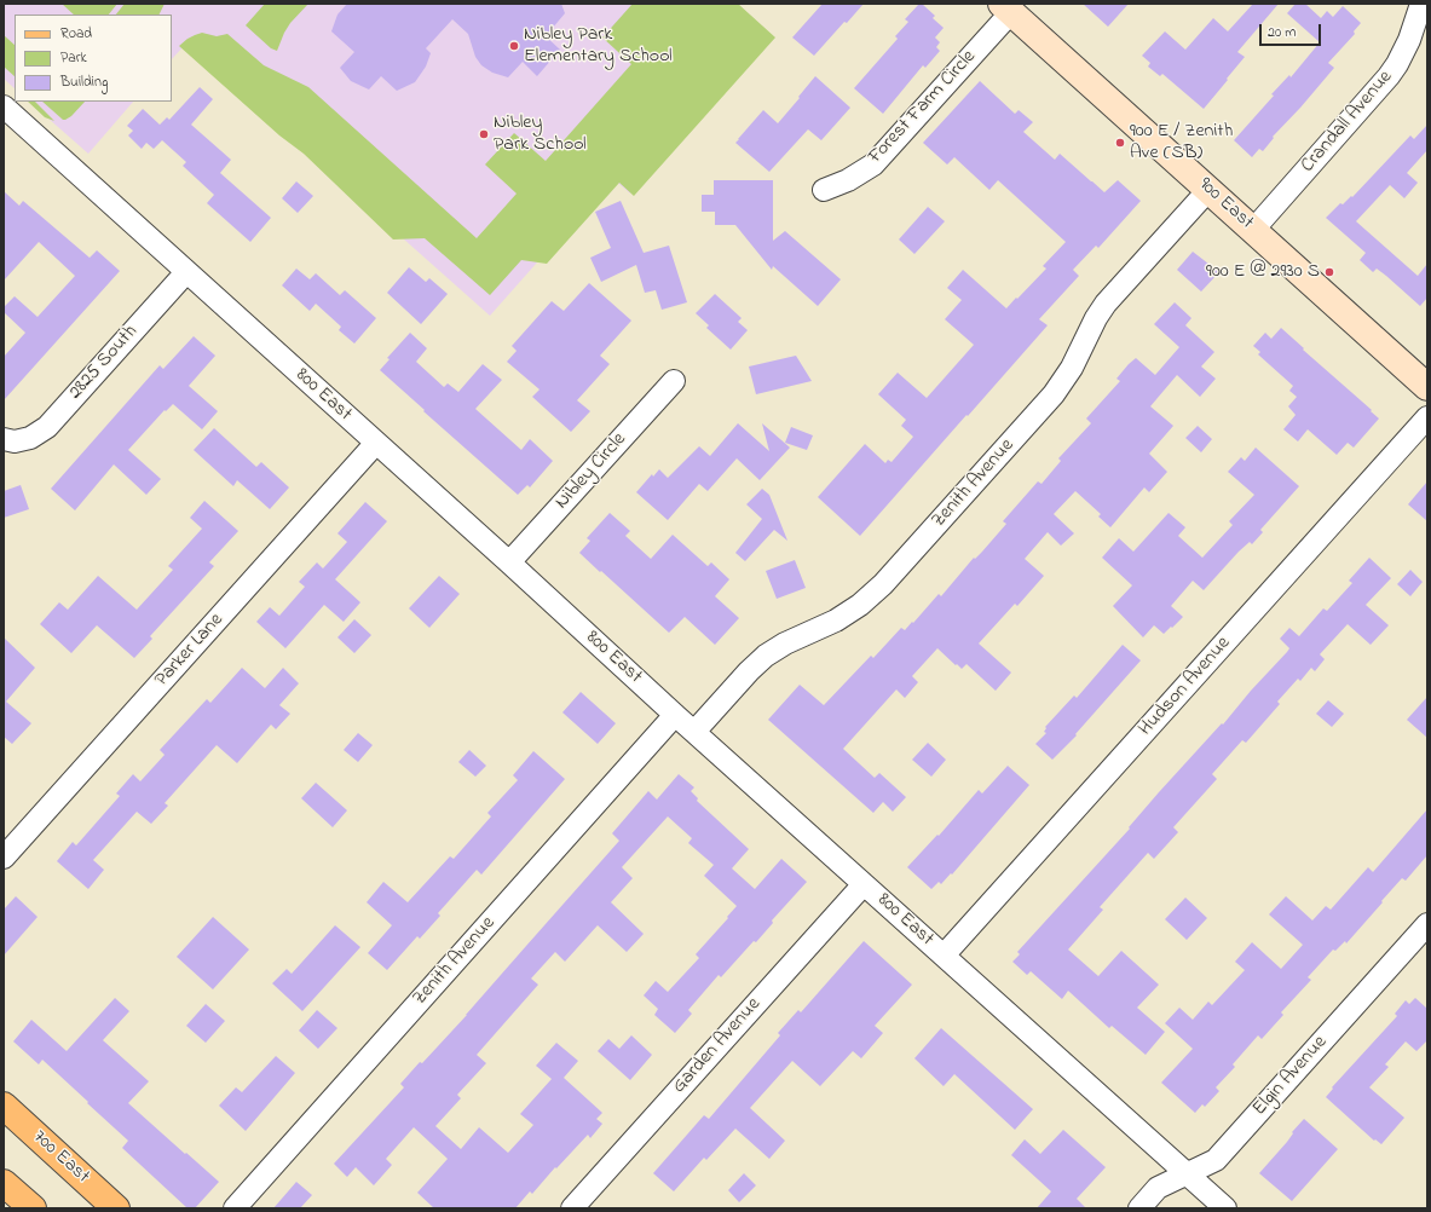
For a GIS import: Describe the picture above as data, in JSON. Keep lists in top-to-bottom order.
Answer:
{
  "streets": {
    "main road": ["700 East"],
    "street": [
      "Forest Farm Circle",
      "Crandall Avenue",
      "900 East",
      "2825 South",
      "800 East",
      "Nibley Circle",
      "Zenith Avenue",
      "Parker Lane",
      "Hudson Avenue",
      "Garden Avenue",
      "Elgin Avenue"
    ]
  },
  "crossings": [
    ["Forest Farm Circle", "900 East"],
    ["Crandall Avenue", "900 East"],
    ["900 East", "Zenith Avenue"],
    ["2825 South", "800 East"],
    ["800 East", "Nibley Circle"],
    ["800 East", "Zenith Avenue"],
    ["800 East", "Parker Lane"],
    ["800 East", "Hudson Avenue"],
    ["800 East", "Garden Avenue"],
    ["800 East", "Elgin Avenue"]
  ],
  "places": [
    "Nibley Park Elementary School",
    "Nibley Park School",
    "900 E / Zenith Ave (SB)",
    "900 E @ 2930 S"
  ],
  "legend": ["Road", "Park", "Building"],
  "scale_bar": "20 m"
}
